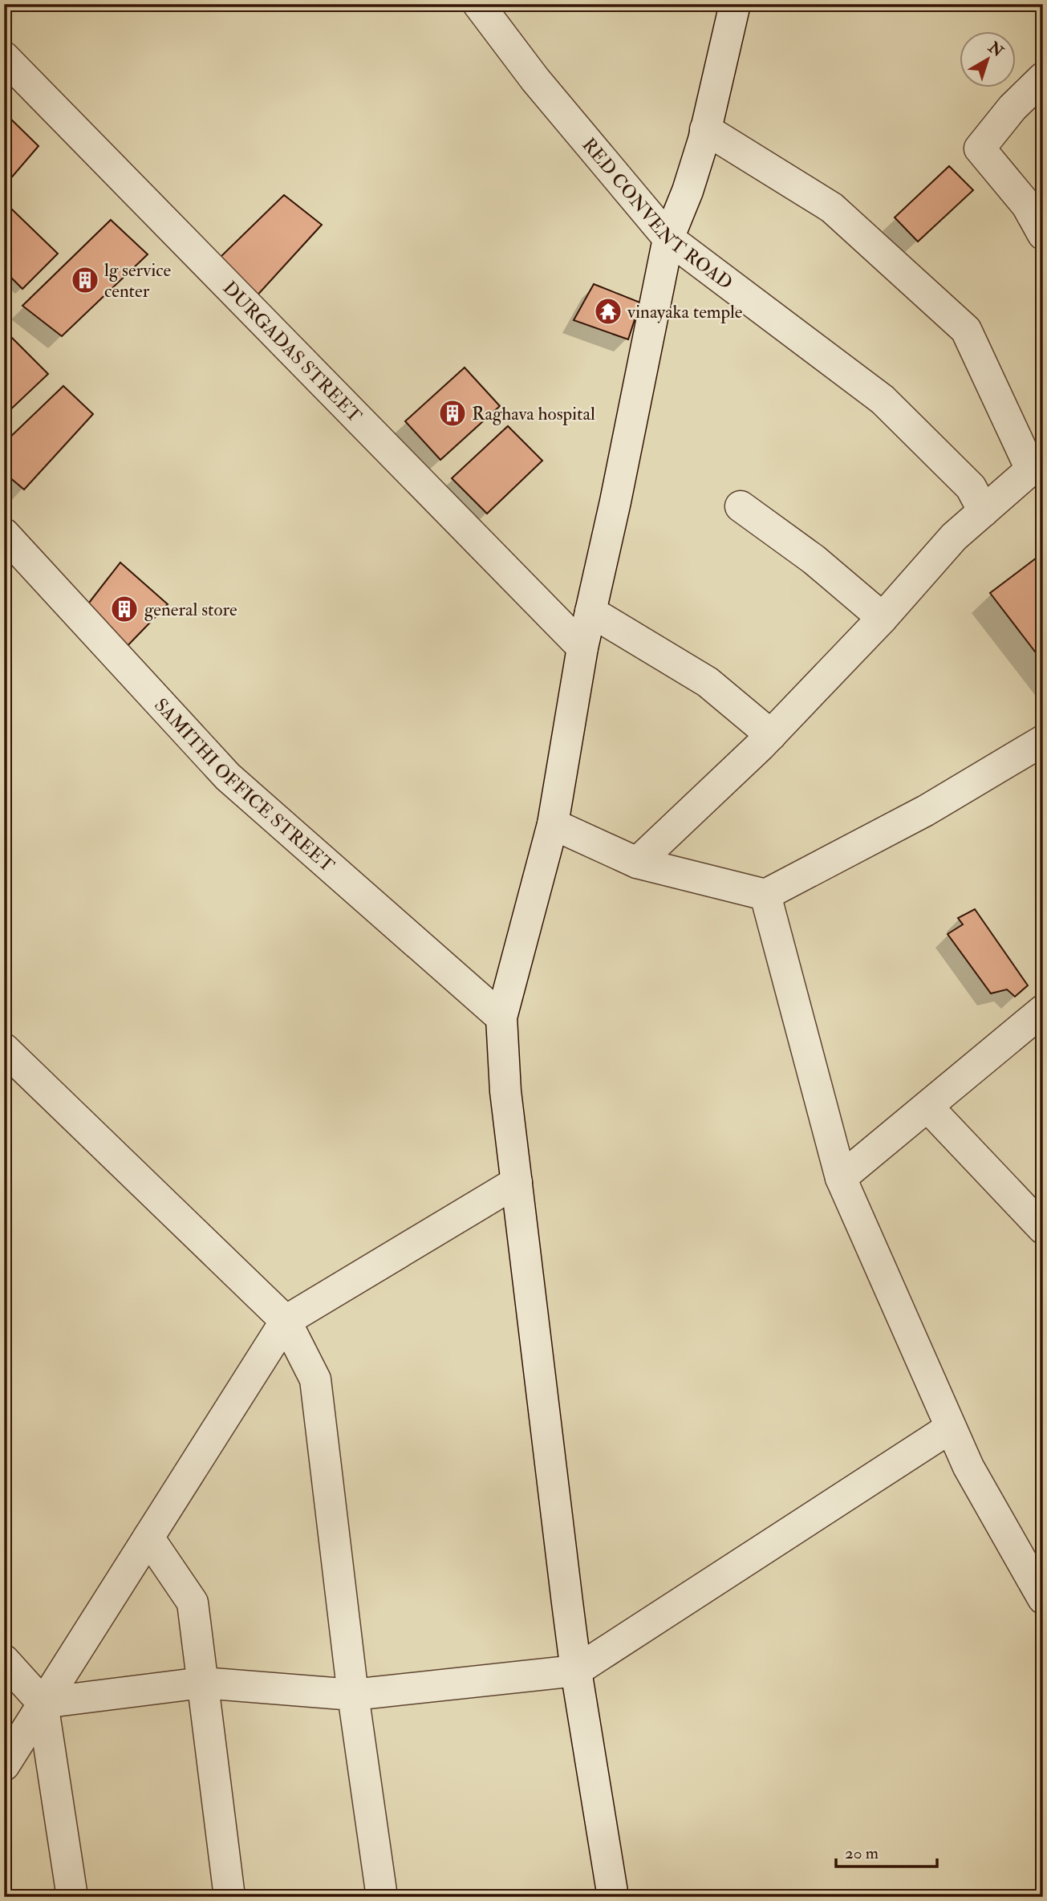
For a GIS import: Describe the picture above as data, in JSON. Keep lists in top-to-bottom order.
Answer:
{
  "streets": {
    "street": ["RED CONVENT ROAD", "DURGADAS STREET", "SAMITHI OFFICE STREET"]
  },
  "places": {
    "building": ["lg service center", "Raghava hospital", "general store"],
    "temple": ["vinayaka temple"]
  },
  "scale_bar": "20 m",
  "north": "top right"
}
